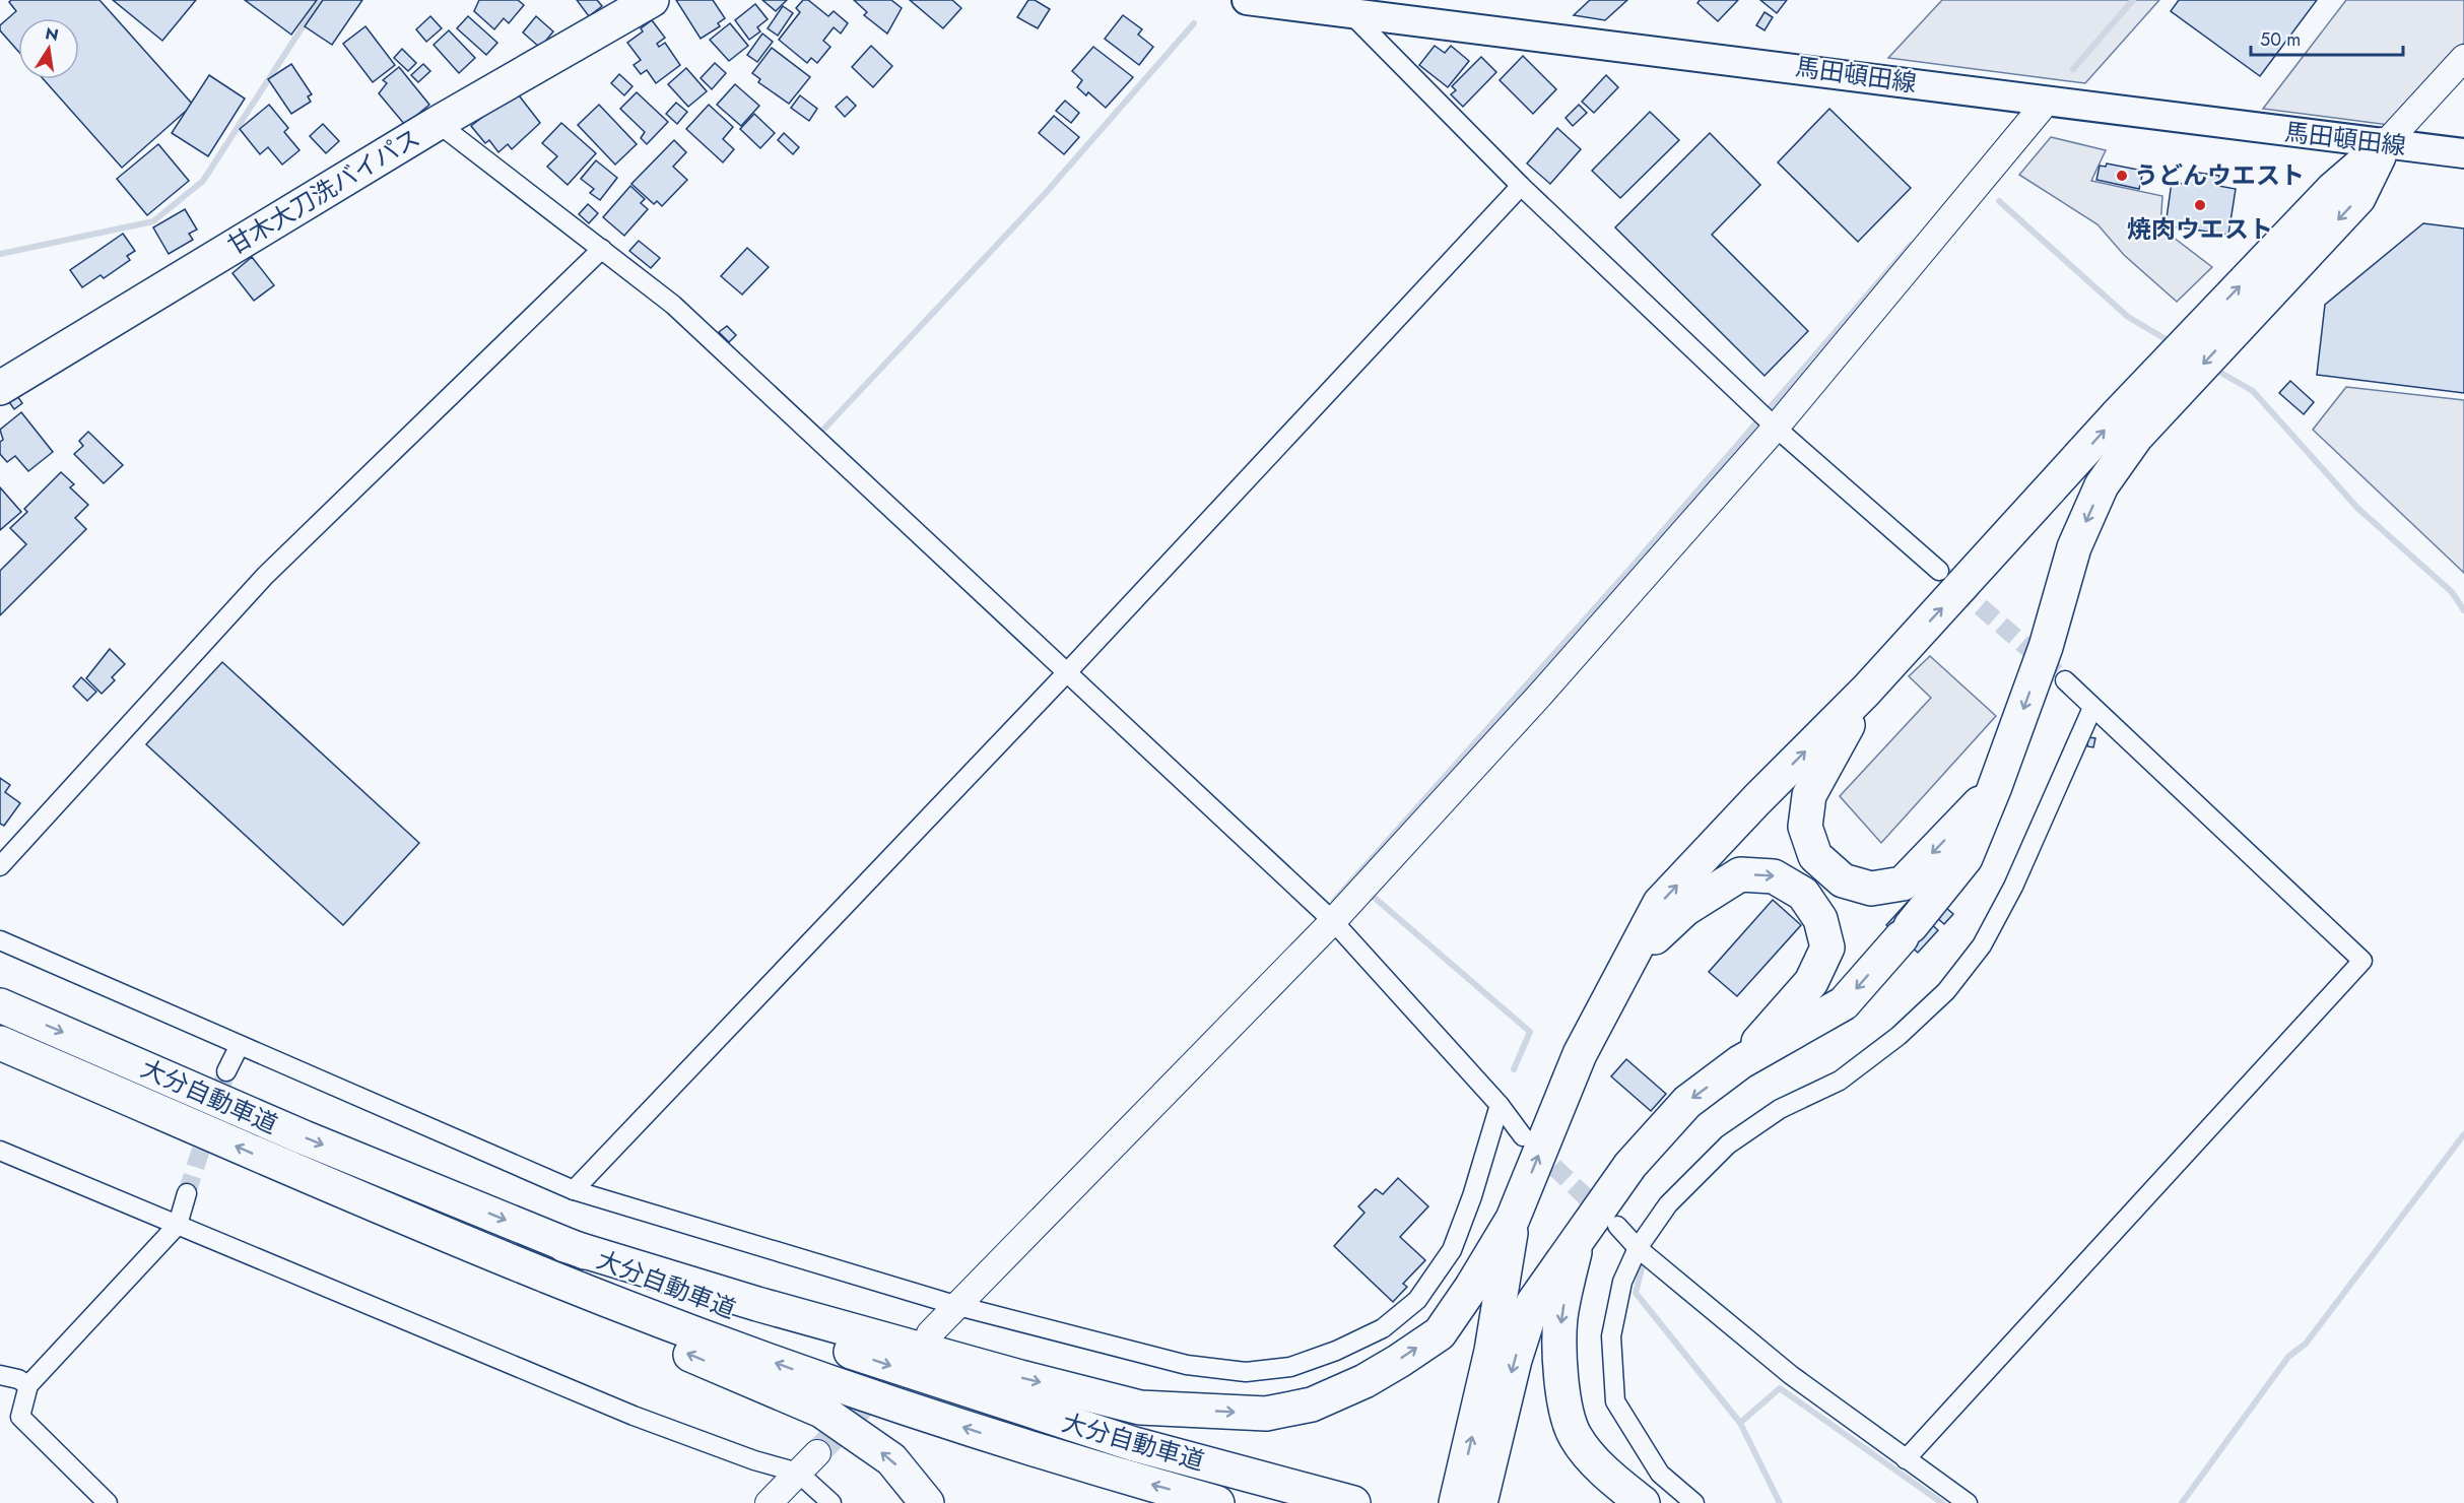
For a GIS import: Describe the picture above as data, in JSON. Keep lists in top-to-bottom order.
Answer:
{
  "streets": {
    "highway": ["甘木大刀洗バイパス", "大分自動車道"],
    "main road": ["馬田頓田線"]
  },
  "places": ["うどんウエスト", "焼肉ウエスト"],
  "scale_bar": "50 m",
  "north": "top"
}
